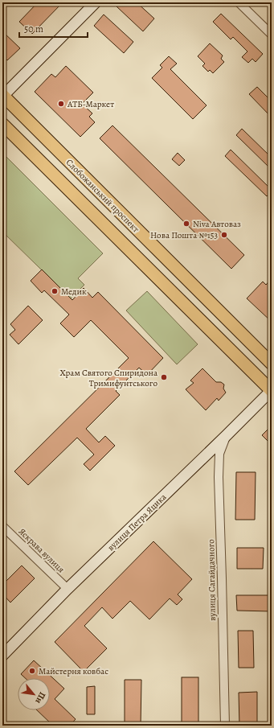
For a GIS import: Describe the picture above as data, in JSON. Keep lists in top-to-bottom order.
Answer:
{
  "streets": {
    "main road": ["Слобожанський проспект"],
    "street": ["вулиця Петра Яцика", "Яскрава вулиця", "вулиця Сагайдачного"]
  },
  "crossings": [
    ["вулиця Петра Яцика", "Яскрава вулиця"],
    ["вулиця Петра Яцика", "вулиця Сагайдачного"]
  ],
  "places": [
    "АТБ-Маркет",
    "Niva Автоваз",
    "Нова Пошта №153",
    "Медик",
    "Храм Святого Спиридона Тримифунтського",
    "Майстерня ковбас"
  ],
  "scale_bar": "50 m",
  "north": "bottom right"
}
